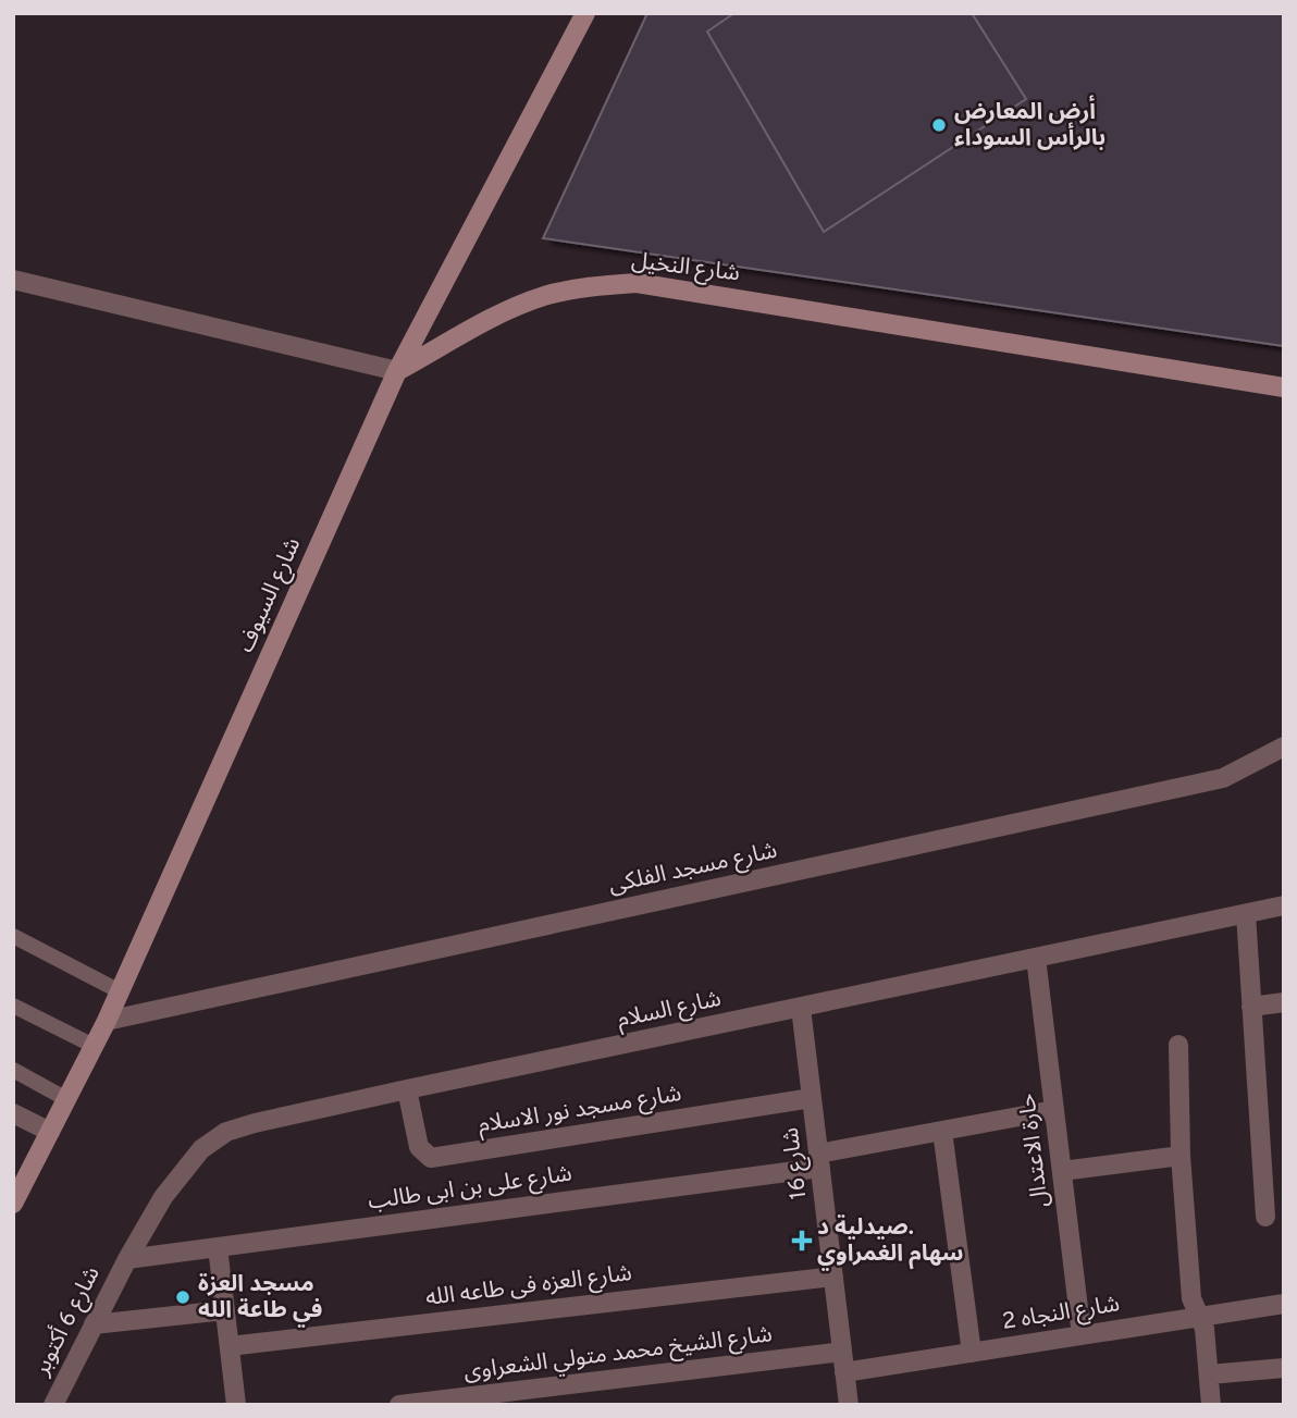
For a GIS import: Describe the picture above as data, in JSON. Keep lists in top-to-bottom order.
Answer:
{
  "streets": {
    "main road": ["شارع النخيل", "شارع السيوف"],
    "street": [
      "شارع مسجد الفلكى",
      "شارع السلام",
      "شارع مسجد نور الاسلام",
      "حارة الاعتدال",
      "شارع 16",
      "شارع على بن ابى طالب",
      "شارع العزه فى طاعه الله",
      "شارع النجاه 2",
      "شارع 6 أكتوبر",
      "شارع الشيخ محمد متولي الشعراوى"
    ]
  },
  "crossings": [
    ["شارع النخيل", "شارع السيوف"],
    ["شارع السيوف", "شارع مسجد الفلكى"],
    ["شارع السلام", "شارع مسجد نور الاسلام"],
    ["شارع السلام", "حارة الاعتدال"],
    ["شارع السلام", "شارع 16"],
    ["شارع السلام", "شارع على بن ابى طالب"],
    ["شارع السلام", "شارع 6 أكتوبر"],
    ["شارع مسجد نور الاسلام", "شارع 16"],
    ["حارة الاعتدال", "شارع على بن ابى طالب"],
    ["حارة الاعتدال", "شارع النجاه 2"],
    ["شارع 16", "شارع على بن ابى طالب"],
    ["شارع 16", "شارع العزه فى طاعه الله"],
    ["شارع 16", "شارع النجاه 2"],
    ["شارع 16", "شارع الشيخ محمد متولي الشعراوى"],
    ["شارع على بن ابى طالب", "شارع 6 أكتوبر"]
  ],
  "places": {
    "other": ["أرض المعارض بالرأس السوداء", "مسجد العزة في طاعة الله"],
    "health": ["صيدلية د. سهام الغمراوي"]
  }
}
